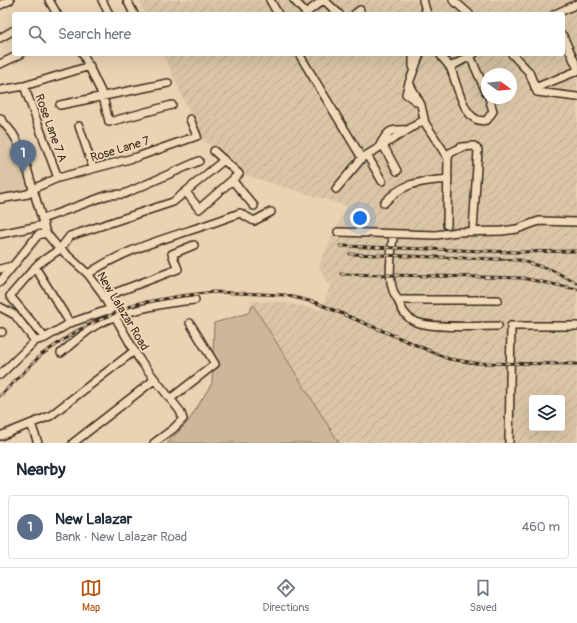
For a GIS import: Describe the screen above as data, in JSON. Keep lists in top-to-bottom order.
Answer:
{
  "streets": {
    "street": ["Rose Lane 7 A", "Rose Lane 7", "New Lalazar Road"]
  },
  "crossings": [
    ["Rose Lane 7 A", "Rose Lane 7"],
    ["Rose Lane 7", "New Lalazar Road"]
  ],
  "north": "right",
  "page": {
    "search": "Search here",
    "pins": "1",
    "heading": "Nearby",
    "list": [
      {
        "mark": "1",
        "name": "New Lalazar",
        "note": "Bank · New Lalazar Road",
        "value": "460 m"
      }
    ],
    "nav": ["Map", "Directions", "Saved"]
  }
}
